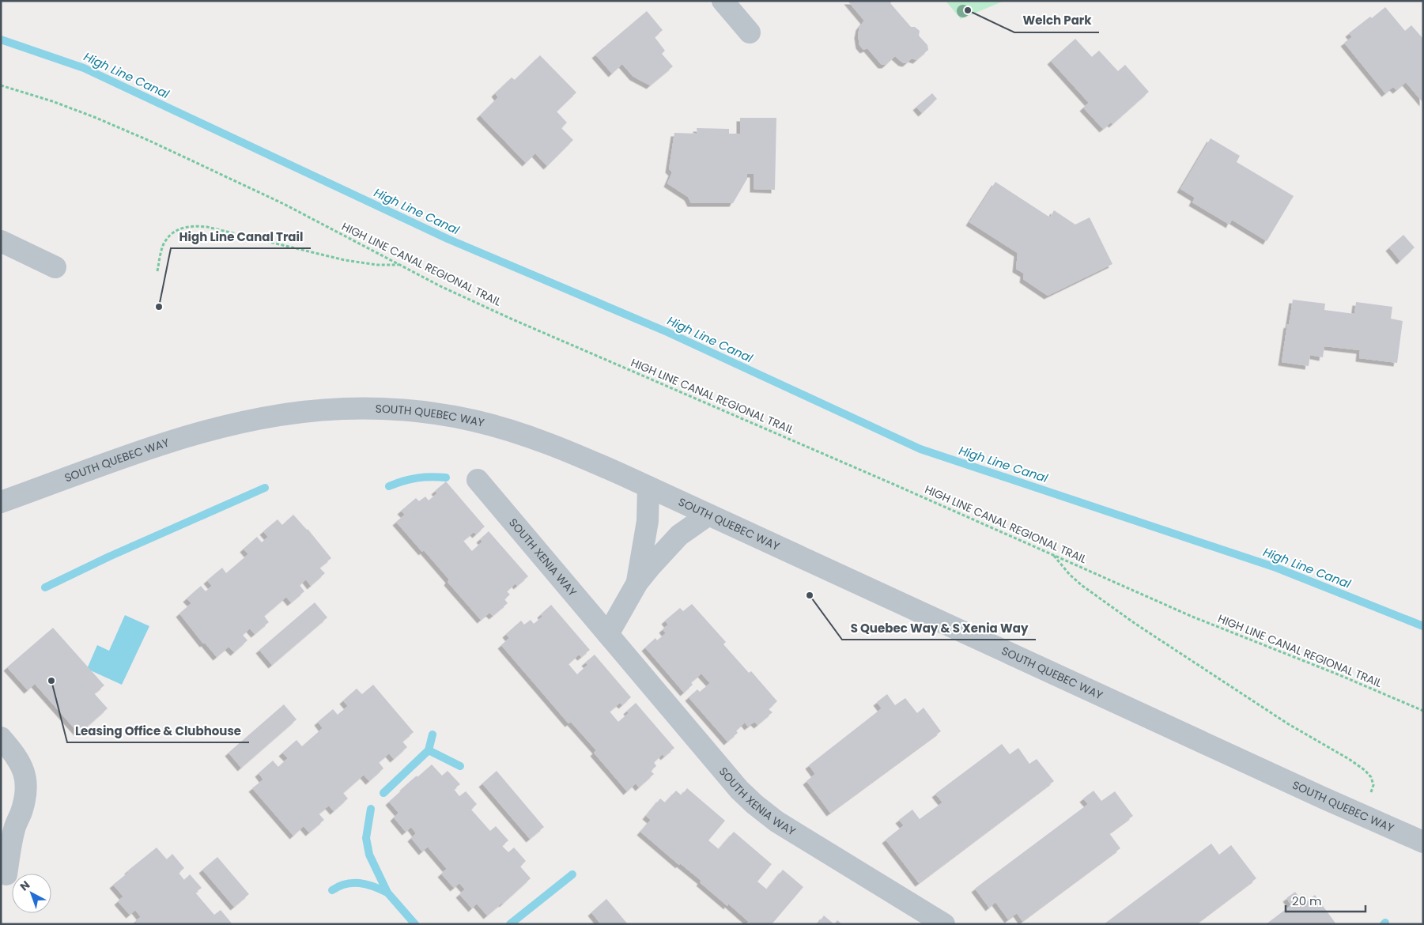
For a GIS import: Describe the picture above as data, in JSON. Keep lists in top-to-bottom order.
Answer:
{
  "streets": {
    "street": ["SOUTH QUEBEC WAY", "SOUTH XENIA WAY"],
    "path": ["HIGH LINE CANAL REGIONAL TRAIL"]
  },
  "water": ["High Line Canal"],
  "places": [
    "Welch Park",
    "High Line Canal Trail",
    "S Quebec Way & S Xenia Way",
    "Leasing Office & Clubhouse"
  ],
  "scale_bar": "20 m",
  "north": "top left"
}
